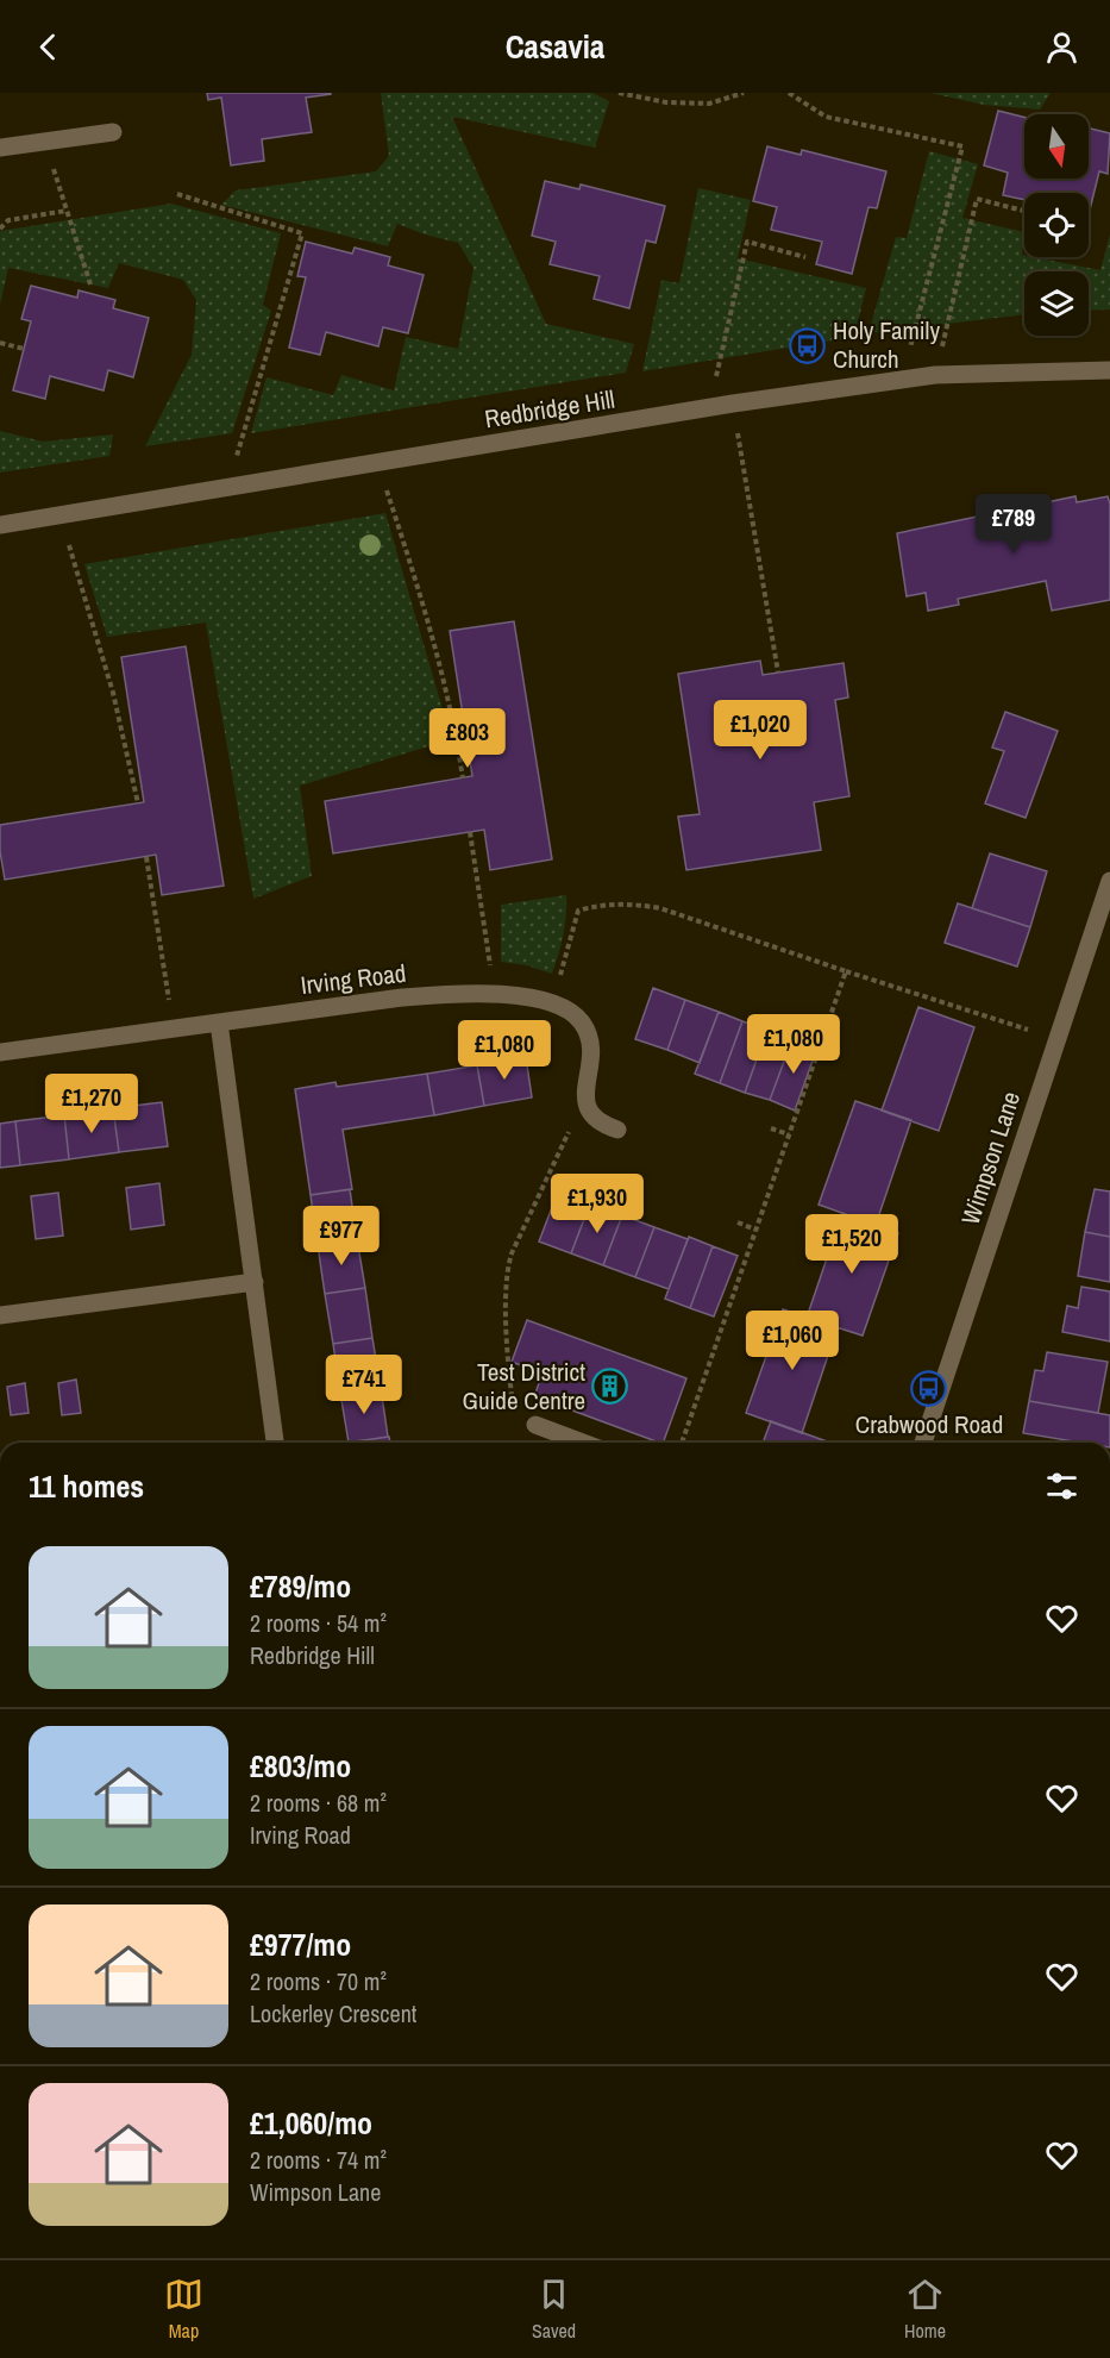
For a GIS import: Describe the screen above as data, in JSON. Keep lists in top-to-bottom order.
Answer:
{
  "streets": {
    "street": ["Redbridge Hill", "Irving Road", "Wimpson Lane"]
  },
  "places": {
    "bus stop": ["Holy Family Church", "Crabwood Road"],
    "building": ["Test District Guide Centre"]
  },
  "north": "bottom",
  "page": {
    "header": "Casavia",
    "price": [
      "£789",
      "£1,020",
      "£803",
      "£1,080",
      "£1,080",
      "£1,270",
      "£1,930",
      "£977",
      "£1,520",
      "£1,060",
      "£741"
    ],
    "heading": "11 homes",
    "list": [
      {
        "name": "£789/mo",
        "note": "2 rooms · 54 m² · Redbridge Hill"
      },
      {
        "name": "£803/mo",
        "note": "2 rooms · 68 m² · Irving Road"
      },
      {
        "name": "£977/mo",
        "note": "2 rooms · 70 m² · Lockerley Crescent"
      },
      {
        "name": "£1,060/mo",
        "note": "2 rooms · 74 m² · Wimpson Lane"
      }
    ],
    "tabs": ["Map", "Saved", "Home"]
  }
}
